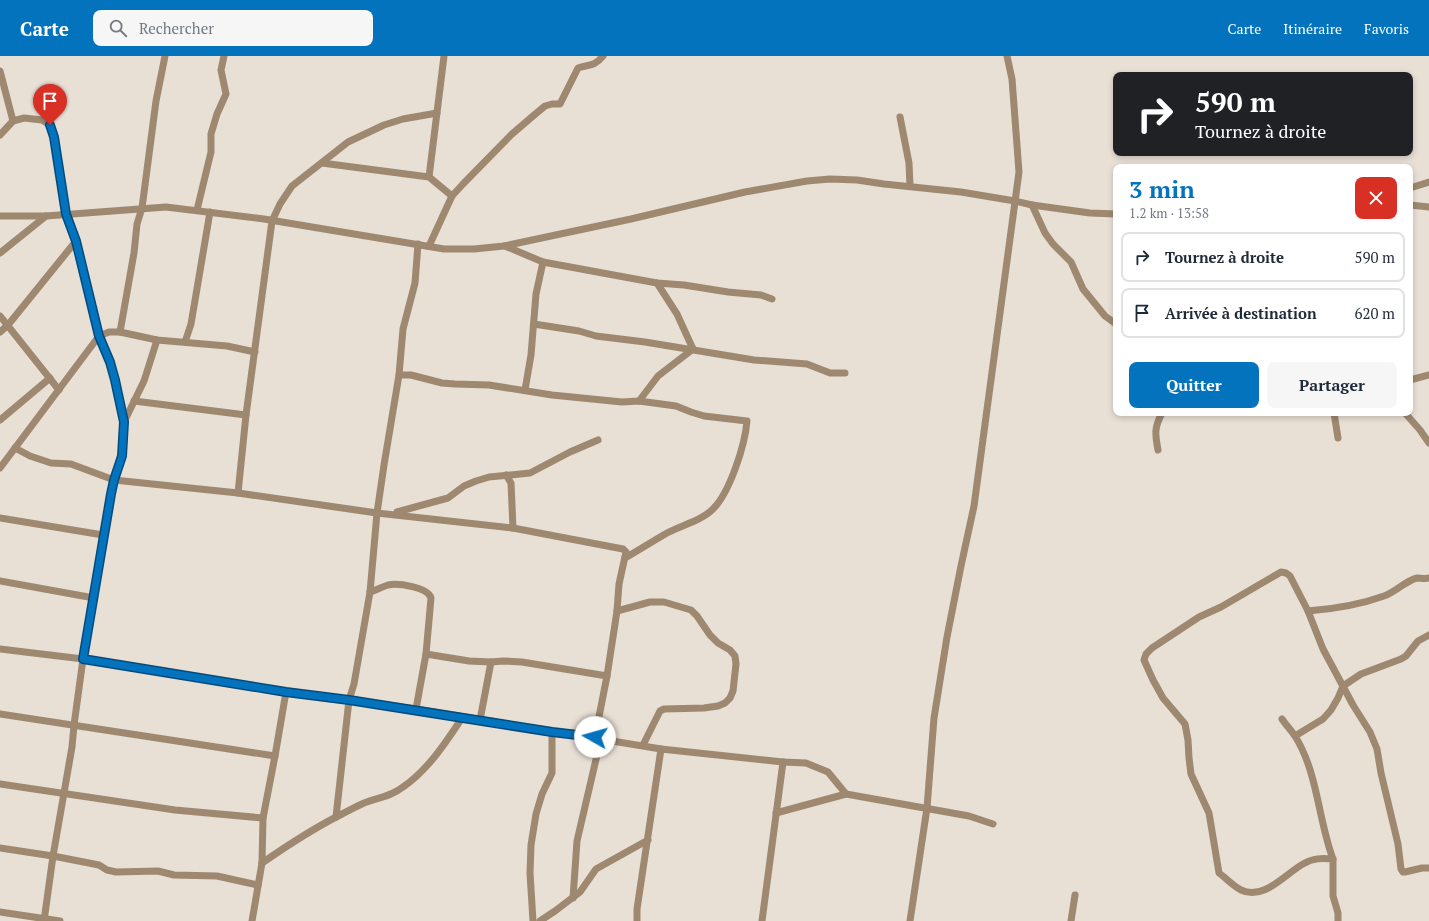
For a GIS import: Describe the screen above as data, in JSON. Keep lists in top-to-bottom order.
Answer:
{
  "page": {
    "header": "Carte",
    "search": "Rechercher",
    "nav": ["Carte", "Itinéraire", "Favoris"],
    "turn": ["590 m", "Tournez à droite"],
    "heading": ["3 min", "1.2 km · 13:58"],
    "list": [
      {
        "name": "Tournez à droite",
        "value": "590 m"
      },
      {
        "name": "Arrivée à destination",
        "value": "620 m"
      }
    ],
    "buttons": ["Quitter", "Partager"]
  }
}
